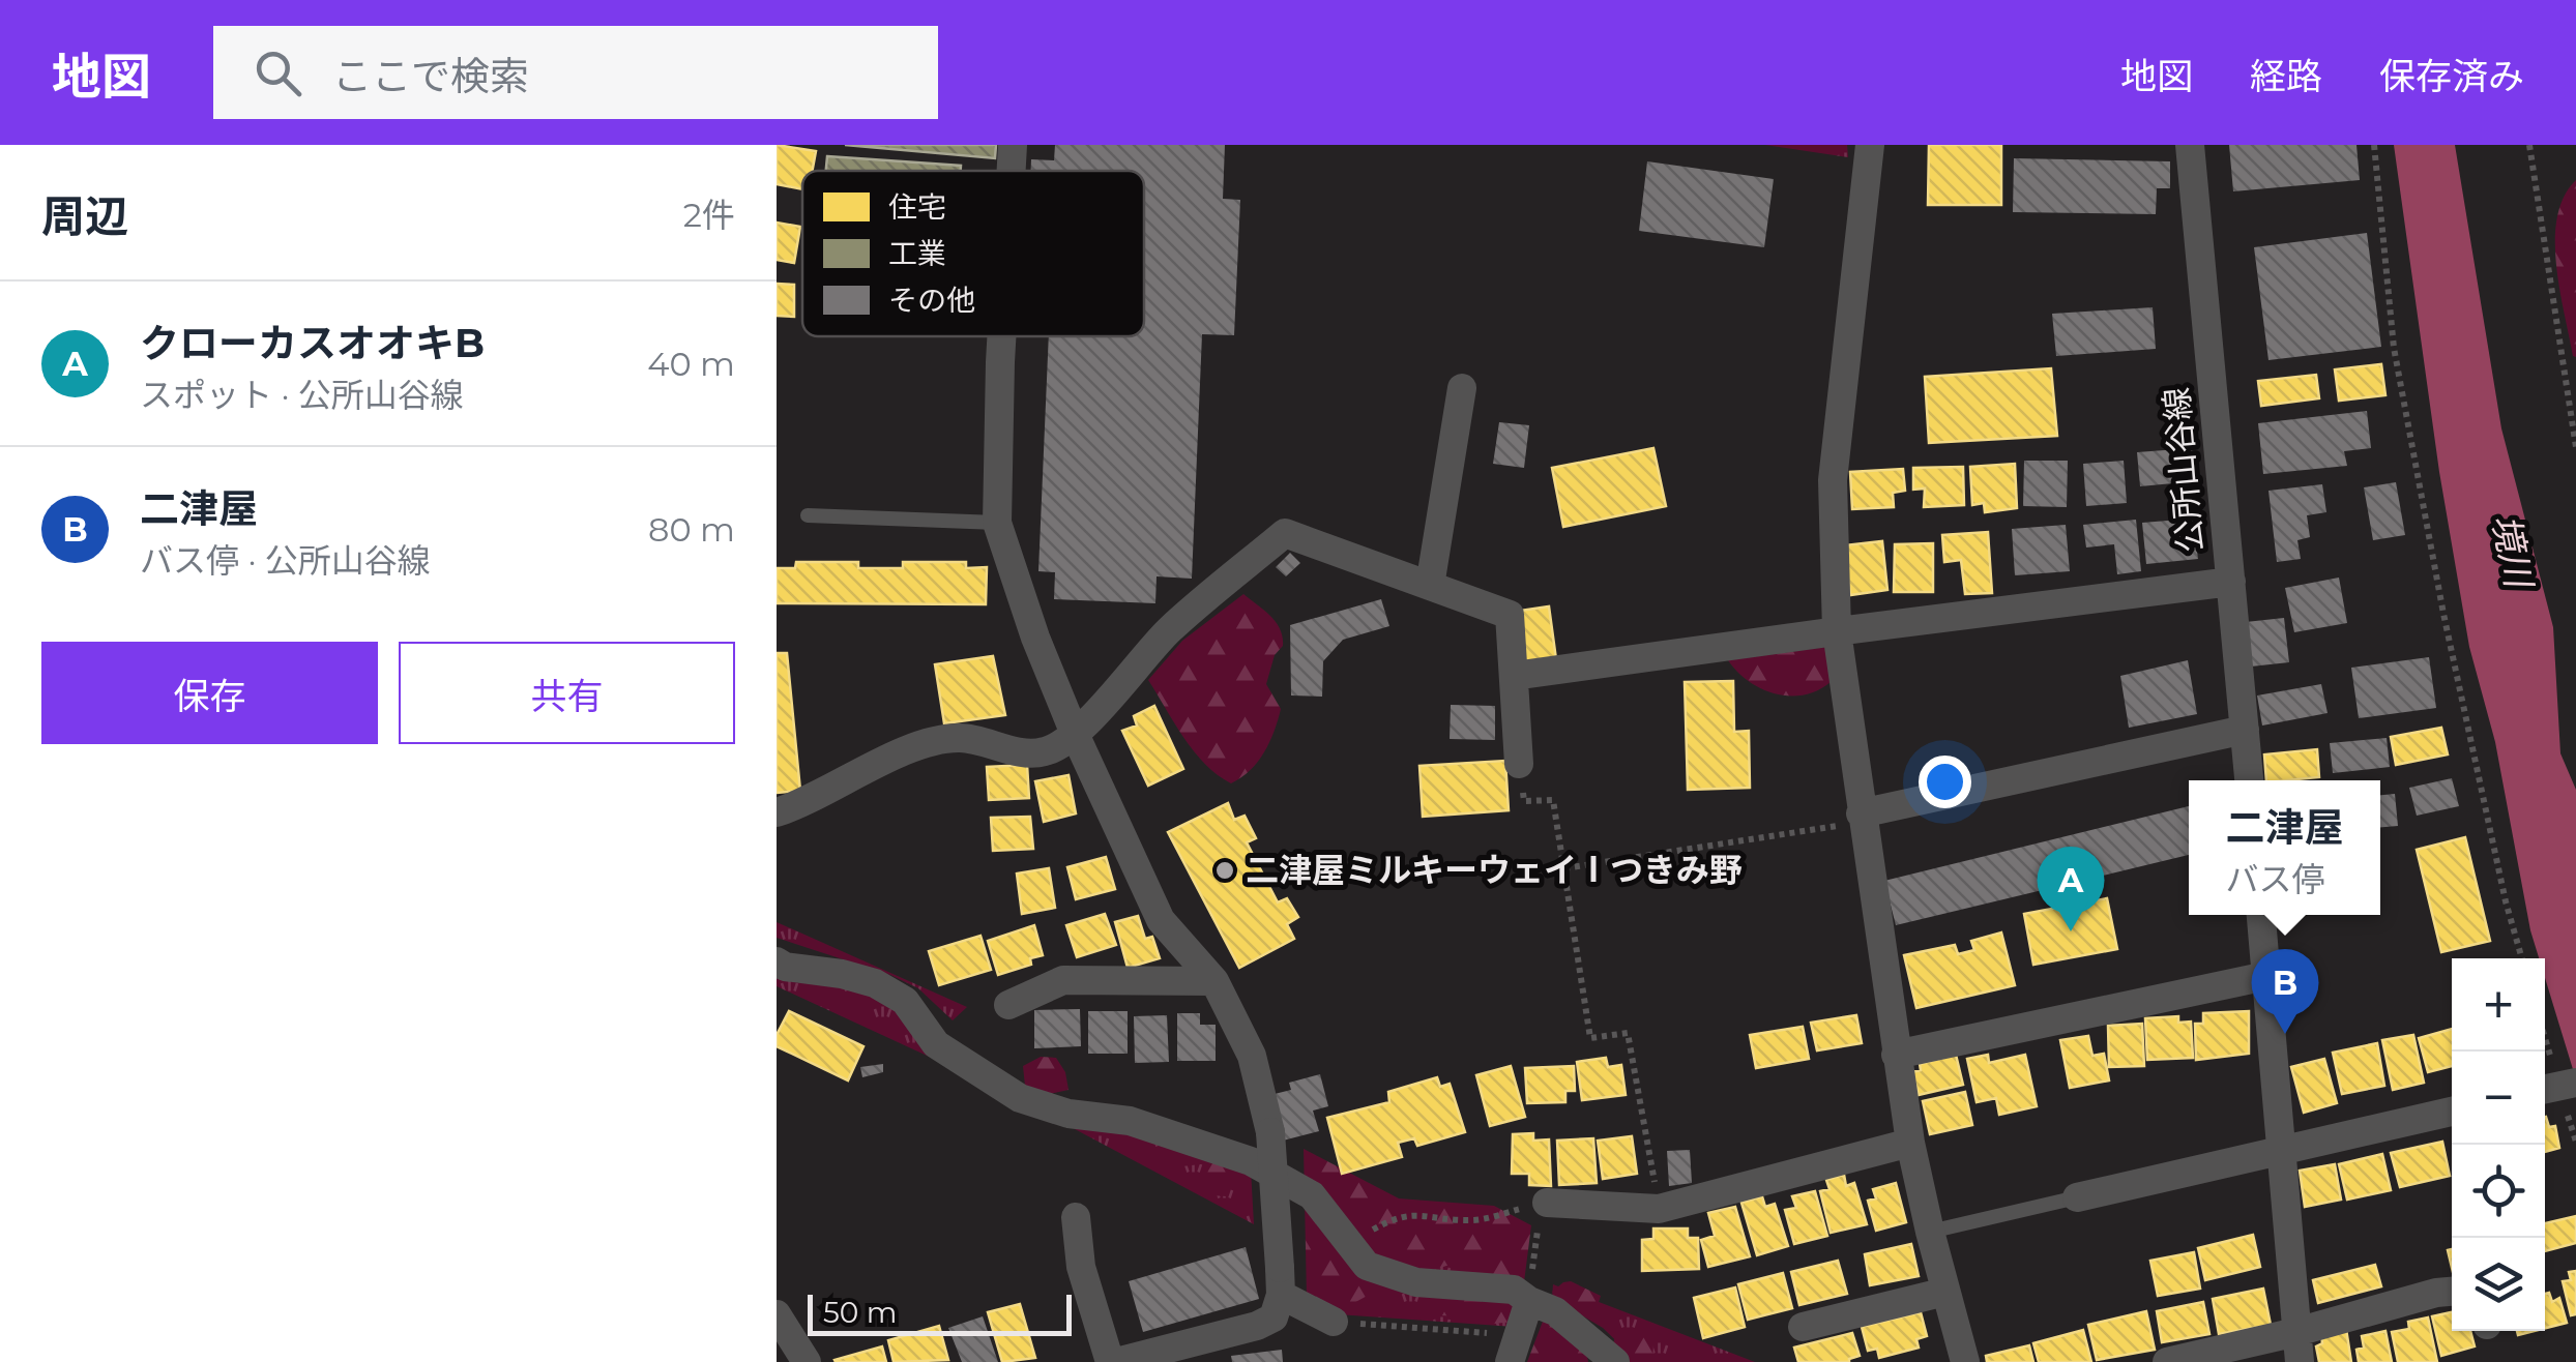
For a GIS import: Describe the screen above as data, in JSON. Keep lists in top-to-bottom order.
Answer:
{
  "streets": {
    "street": ["公所山谷線"]
  },
  "water": ["境川"],
  "places": ["二津屋ミルキーウェイⅠつきみ野"],
  "legend": ["住宅", "工業", "その他"],
  "scale_bar": "50 m",
  "page": {
    "header": "地図",
    "search": "ここで検索",
    "nav": ["地図", "経路", "保存済み"],
    "heading": ["周辺", "2件"],
    "list": [
      {
        "mark": "A",
        "name": "クローカスオオキB",
        "note": "スポット · 公所山谷線",
        "value": "40 m"
      },
      {
        "mark": "B",
        "name": "二津屋",
        "note": "バス停 · 公所山谷線",
        "value": "80 m"
      }
    ],
    "buttons": ["保存", "共有"],
    "popup": ["二津屋", "バス停"],
    "pins": ["A", "B"],
    "map_buttons": ["+", "−"],
    "scale": "50 m"
  }
}
